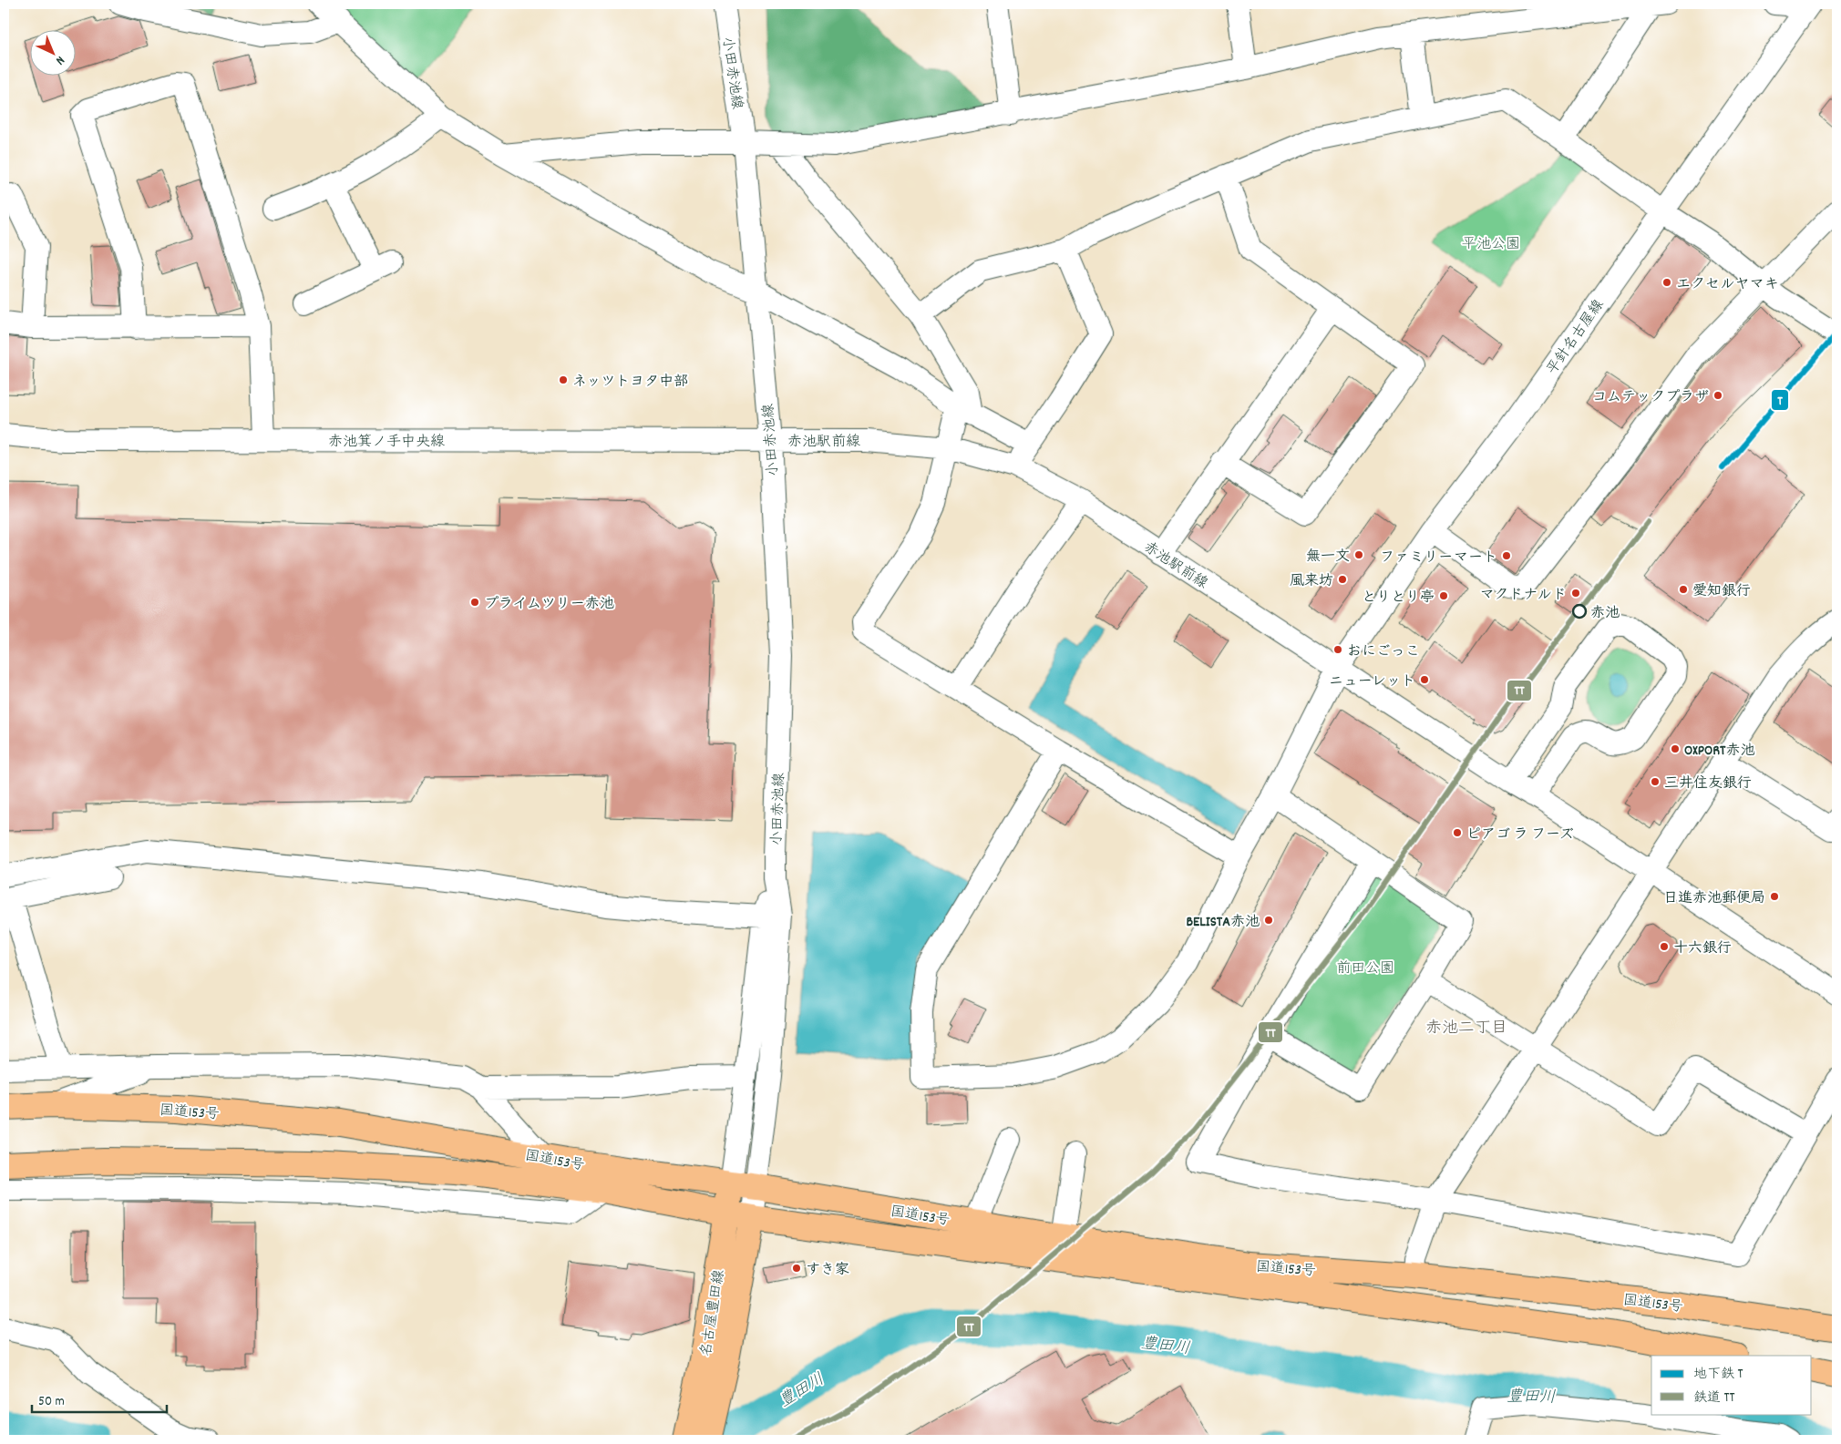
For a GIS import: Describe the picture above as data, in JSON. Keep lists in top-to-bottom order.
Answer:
{
  "streets": {
    "main road": ["国道153号", "名古屋豊田線"],
    "street": [
      "小田赤池線",
      "平針名古屋線",
      "赤池箕ノ手中央線",
      "赤池駅前線"
    ]
  },
  "crossings": [
    ["小田赤池線", "赤池箕ノ手中央線"],
    ["小田赤池線", "赤池駅前線"],
    ["小田赤池線", "国道153号"],
    ["小田赤池線", "名古屋豊田線"],
    ["平針名古屋線", "赤池駅前線"],
    ["赤池箕ノ手中央線", "赤池駅前線"],
    ["国道153号", "名古屋豊田線"]
  ],
  "districts": ["赤池二丁目"],
  "water": ["豊田川"],
  "parks": ["平池公園", "前田公園"],
  "places": [
    "エクセルヤマキ",
    "ネッツトヨタ中部",
    "コムテックプラザ",
    "無一文",
    "ファミリーマート",
    "風来坊",
    "愛知銀行",
    "マクドナルド",
    "とりとり亭",
    "プライムツリー赤池",
    "赤池",
    "おにごっこ",
    "ニューレット",
    "OXPORT赤池",
    "三井住友銀行",
    "ピアゴ ラ フーズ",
    "日進赤池郵便局",
    "BELISTA赤池",
    "十六銀行",
    "すき家"
  ],
  "lines": ["metro line T", "rail line TT"],
  "legend": ["地下鉄 T", "鉄道 TT"],
  "scale_bar": "50 m",
  "north": "bottom right"
}
